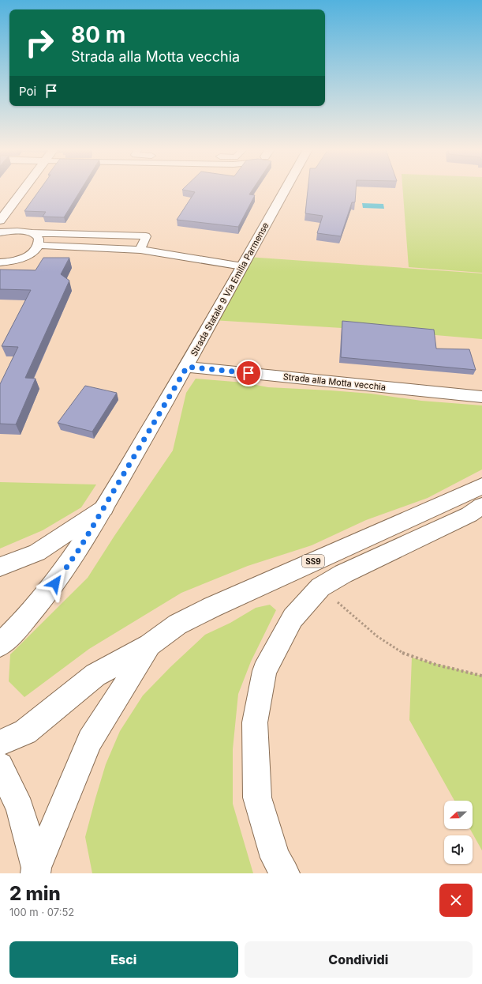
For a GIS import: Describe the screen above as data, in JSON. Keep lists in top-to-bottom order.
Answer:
{
  "streets": {
    "main road": ["Strada Statale 9 Via Emilia Parmense", "Strada alla Motta vecchia", "SS9"]
  },
  "crossings": [
    ["Strada Statale 9 Via Emilia Parmense", "Strada alla Motta vecchia"]
  ],
  "north": "left",
  "page": {
    "turn": ["80 m", "Strada alla Motta vecchia"],
    "then": "Poi",
    "heading": ["2 min", "100 m · 07:52"],
    "buttons": ["Esci", "Condividi"]
  }
}
